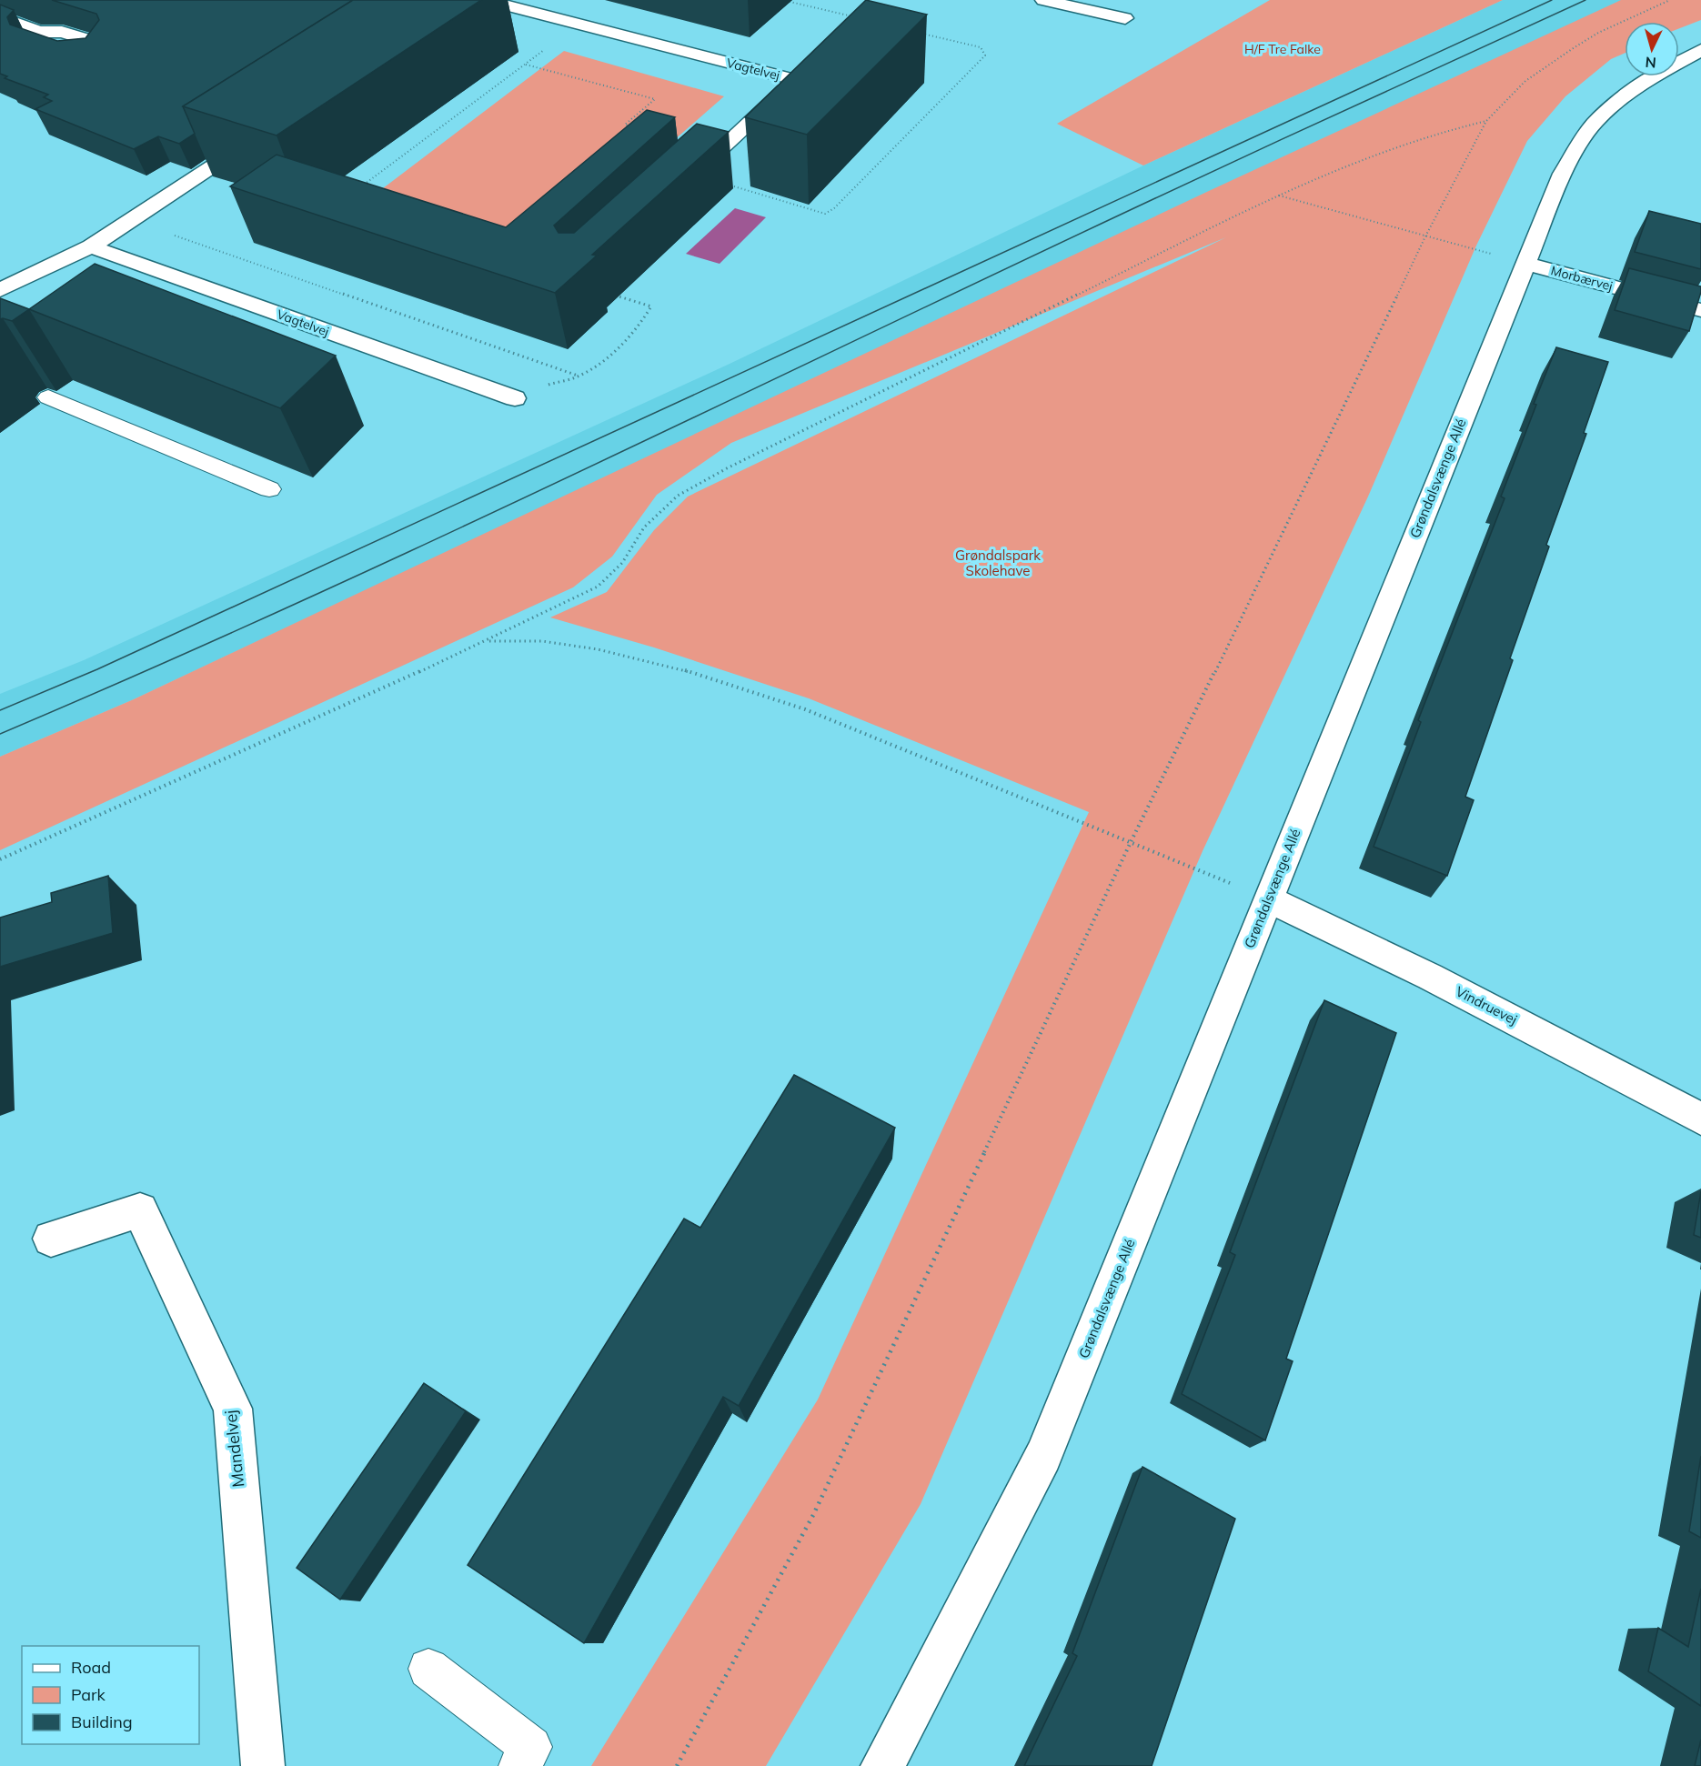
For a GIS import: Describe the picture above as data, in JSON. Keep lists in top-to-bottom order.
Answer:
{
  "streets": {
    "street": [
      "Vagtelvej",
      "Morbærvej",
      "Grøndalsvænge Allé",
      "Vindruevej",
      "Mandelvej"
    ]
  },
  "crossings": [
    ["Morbærvej", "Grøndalsvænge Allé"],
    ["Grøndalsvænge Allé", "Vindruevej"]
  ],
  "parks": ["H/F Tre Falke", "Grøndalspark Skolehave"],
  "legend": ["Road", "Park", "Building"],
  "north": "bottom"
}
